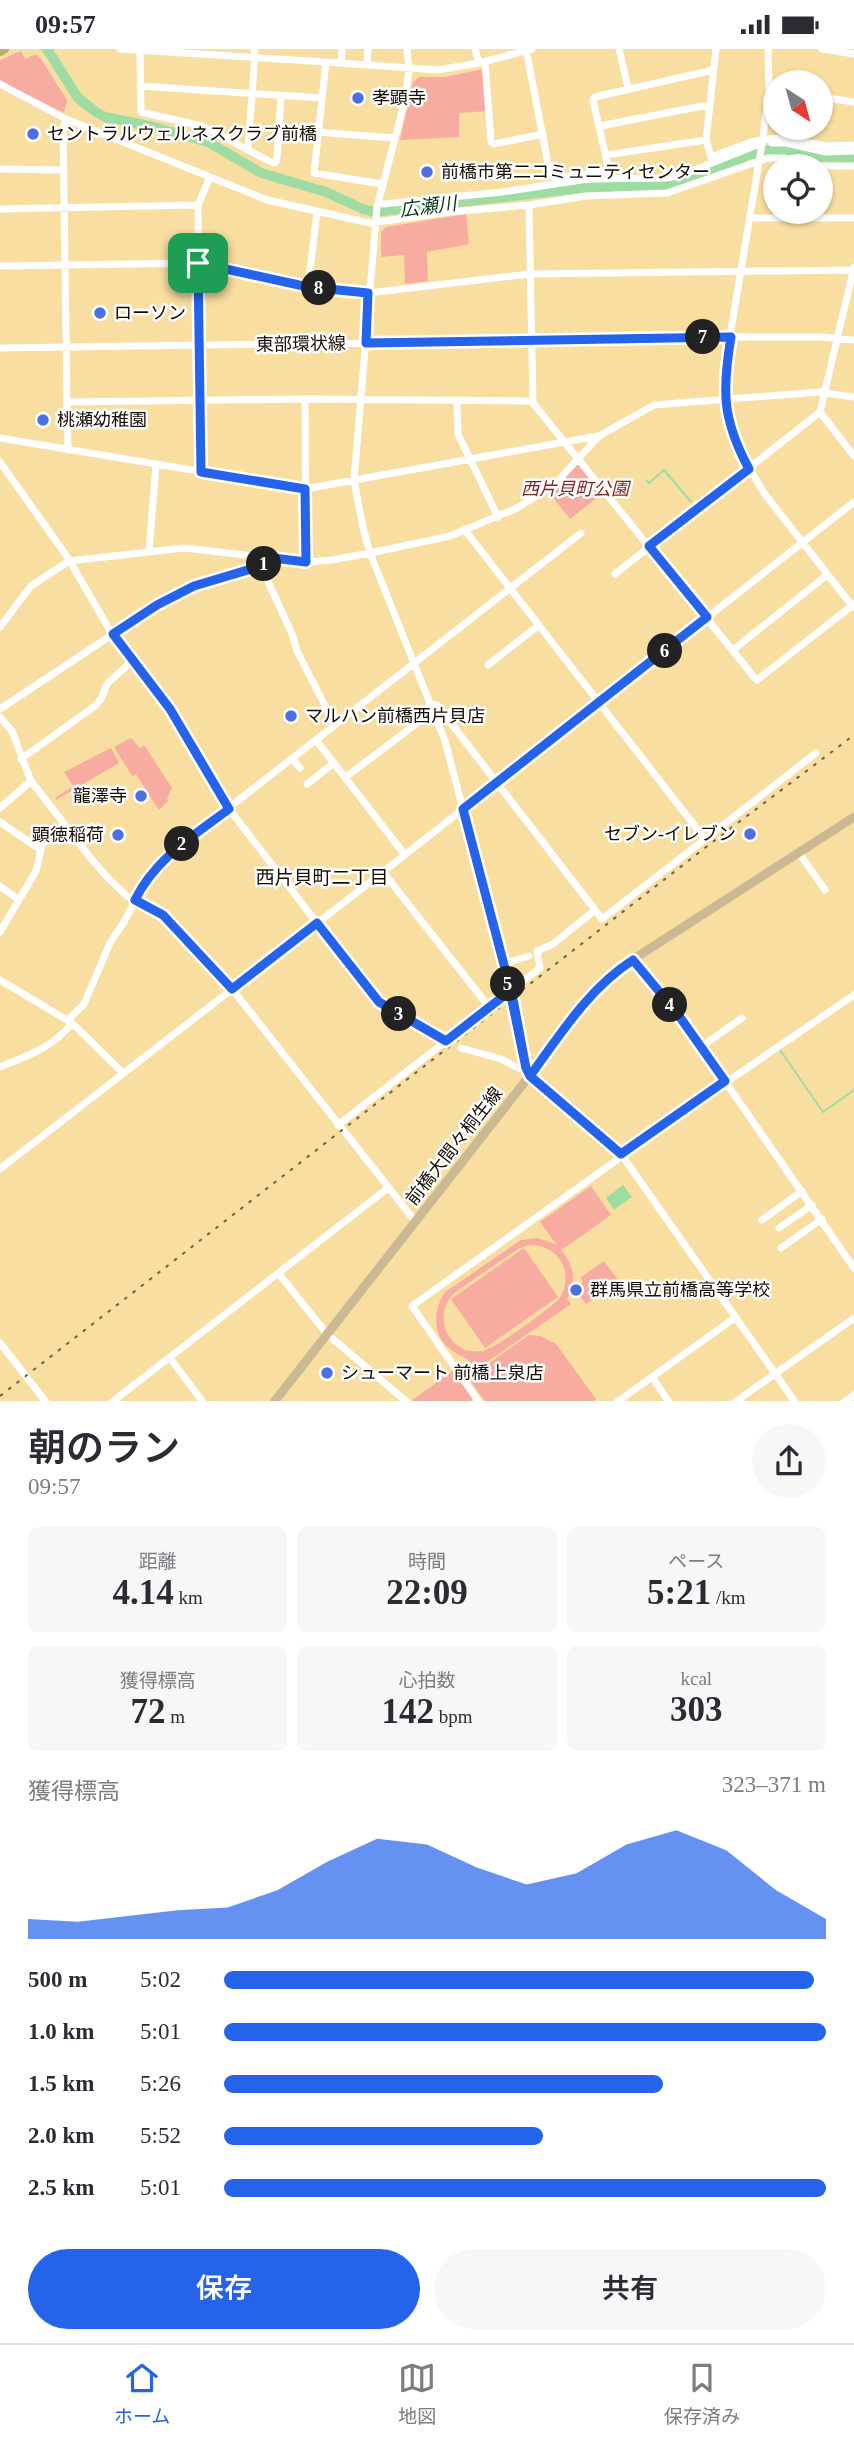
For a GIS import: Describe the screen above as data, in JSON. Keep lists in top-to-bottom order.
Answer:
{
  "streets": {
    "main road": ["前橋大間々桐生線"],
    "street": ["東部環状線"]
  },
  "districts": ["西片貝町二丁目"],
  "water": ["広瀬川"],
  "parks": ["西片貝町公園"],
  "places": [
    "孝顕寺",
    "セントラルウェルネスクラブ前橋",
    "前橋市第二コミュニティセンター",
    "ローソン",
    "桃瀬幼稚園",
    "マルハン前橋西片貝店",
    "龍澤寺",
    "セブン-イレブン",
    "顕徳稲荷",
    "群馬県立前橋高等学校",
    "シューマート 前橋上泉店"
  ],
  "north": "bottom right",
  "page": {
    "status": "09:57",
    "pins": [
      "8",
      "7",
      "1",
      "6",
      "2",
      "5",
      "4",
      "3"
    ],
    "heading": ["朝のラン", "09:57"],
    "stats": [
      ["距離", "4.14 km"],
      ["時間", "22:09"],
      ["ペース", "5:21 /km"],
      ["獲得標高", "72 m"],
      ["心拍数", "142 bpm"],
      ["kcal", "303"]
    ],
    "chart": ["獲得標高", "323–371 m"],
    "list": [
      {
        "name": "500 m",
        "note": "5:02"
      },
      {
        "name": "1.0 km",
        "note": "5:01"
      },
      {
        "name": "1.5 km",
        "note": "5:26"
      },
      {
        "name": "2.0 km",
        "note": "5:52"
      },
      {
        "name": "2.5 km",
        "note": "5:01"
      }
    ],
    "buttons": ["保存", "共有"],
    "tabs": ["ホーム", "地図", "保存済み"]
  }
}
